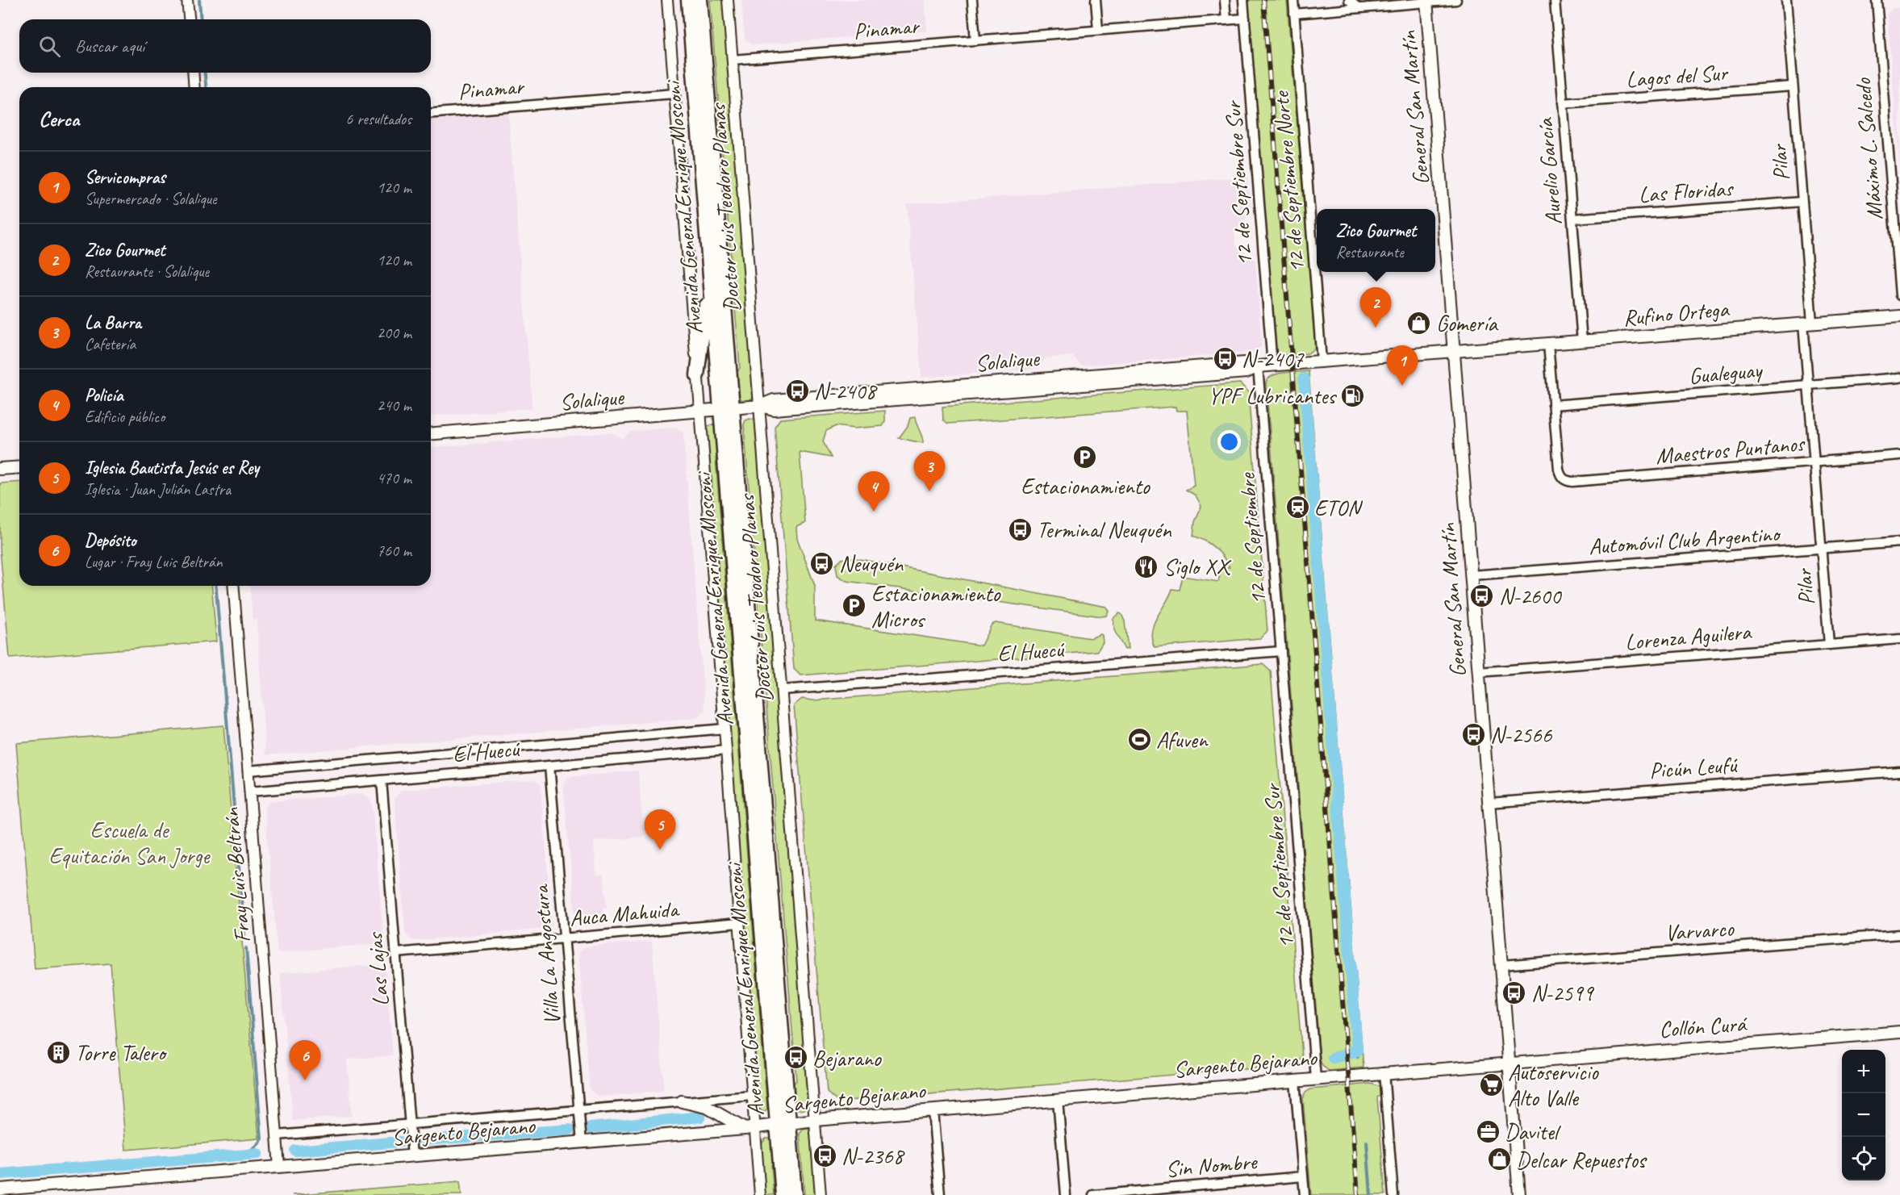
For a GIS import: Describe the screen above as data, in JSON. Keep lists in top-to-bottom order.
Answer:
{
  "streets": {
    "highway": ["Avenida General Enrique Mosconi"],
    "main road": [
      "General San Martín",
      "Rufino Ortega",
      "Solalique",
      "Collón Curá",
      "Sargento Bejarano"
    ],
    "street": [
      "Pinamar",
      "Lagos del Sur",
      "Máximo L. Salcedo",
      "Pilar",
      "Aurelio García",
      "12 de Septiembre Norte",
      "12 de Septiembre Sur",
      "Las Floridas",
      "Doctor Luis Teodoro Planas",
      "Gualeguay",
      "Maestros Puntanos",
      "12 de Septiembre",
      "Automóvil Club Argentino",
      "Lorenza Aguilera",
      "El Huecú",
      "Picún Leufú",
      "Fray Luis Beltrán",
      "Auca Mahuida",
      "Varvarco",
      "Villa La Angostura",
      "Las Lajas",
      "Sin Nombre"
    ]
  },
  "crossings": [
    ["Pinamar", "12 de Septiembre Sur"],
    ["Pinamar", "Doctor Luis Teodoro Planas"],
    ["Lagos del Sur", "Pilar"],
    ["Lagos del Sur", "Aurelio García"],
    ["General San Martín", "Rufino Ortega"],
    ["General San Martín", "Solalique"],
    ["General San Martín", "Automóvil Club Argentino"],
    ["General San Martín", "Lorenza Aguilera"],
    ["General San Martín", "Picún Leufú"],
    ["General San Martín", "Varvarco"],
    ["General San Martín", "Collón Curá"],
    ["General San Martín", "Sargento Bejarano"],
    ["Pilar", "Las Floridas"],
    ["Pilar", "Rufino Ortega"],
    ["Pilar", "Gualeguay"],
    ["Pilar", "Maestros Puntanos"],
    ["Pilar", "Automóvil Club Argentino"],
    ["Pilar", "Lorenza Aguilera"],
    ["Aurelio García", "Las Floridas"],
    ["Aurelio García", "Rufino Ortega"],
    ["12 de Septiembre Norte", "Solalique"],
    ["12 de Septiembre Sur", "Solalique"],
    ["12 de Septiembre Sur", "12 de Septiembre"],
    ["12 de Septiembre Sur", "El Huecú"],
    ["12 de Septiembre Sur", "Sargento Bejarano"],
    ["Avenida General Enrique Mosconi", "Solalique"],
    ["Avenida General Enrique Mosconi", "Sargento Bejarano"],
    ["Doctor Luis Teodoro Planas", "Solalique"],
    ["Doctor Luis Teodoro Planas", "El Huecú"],
    ["Doctor Luis Teodoro Planas", "Sargento Bejarano"],
    ["Rufino Ortega", "Solalique"],
    ["Solalique", "12 de Septiembre"],
    ["Gualeguay", "Maestros Puntanos"],
    ["12 de Septiembre", "El Huecú"],
    ["El Huecú", "Fray Luis Beltrán"],
    ["El Huecú", "Villa La Angostura"],
    ["El Huecú", "Las Lajas"],
    ["Fray Luis Beltrán", "Sargento Bejarano"],
    ["Auca Mahuida", "Villa La Angostura"],
    ["Auca Mahuida", "Las Lajas"],
    ["Villa La Angostura", "Sargento Bejarano"],
    ["Las Lajas", "Sargento Bejarano"],
    ["Collón Curá", "Sargento Bejarano"]
  ],
  "parks": ["Escuela de Equitación San Jorge"],
  "places": {
    "shop": ["Gomería", "Delcar Repuestos"],
    "bus stop": [
      "N-2407",
      "N-2408",
      "Terminal Neuquén",
      "Neuquén",
      "N-2600",
      "N-2566",
      "N-2599",
      "Bejarano",
      "N-2368"
    ],
    "fuel station": ["YPF Lubricantes"],
    "parking": ["Estacionamiento", "Estacionamiento Micros"],
    "station": ["ETON"],
    "restaurant": ["Siglo XX"],
    "sports": ["Afuven"],
    "building": ["Torre Talero"],
    "supermarket": ["Autoservicio Alto Valle"],
    "office": ["Davitel"]
  },
  "page": {
    "search": "Buscar aquí",
    "heading": ["Cerca", "6 resultados"],
    "list": [
      {
        "mark": "1",
        "name": "Servicompras",
        "note": "Supermercado · Solalique",
        "value": "120 m"
      },
      {
        "mark": "2",
        "name": "Zico Gourmet",
        "note": "Restaurante · Solalique",
        "value": "120 m"
      },
      {
        "mark": "3",
        "name": "La Barra",
        "note": "Cafetería",
        "value": "200 m"
      },
      {
        "mark": "4",
        "name": "Policía",
        "note": "Edificio público",
        "value": "240 m"
      },
      {
        "mark": "5",
        "name": "Iglesia Bautista Jesús es Rey",
        "note": "Iglesia · Juan Julián Lastra",
        "value": "470 m"
      },
      {
        "mark": "6",
        "name": "Depósito",
        "note": "Lugar · Fray Luis Beltrán",
        "value": "760 m"
      }
    ],
    "popup": ["Zico Gourmet", "Restaurante"],
    "pins": [
      "2",
      "1",
      "3",
      "4",
      "5",
      "6"
    ],
    "map_buttons": ["+", "−"]
  }
}
